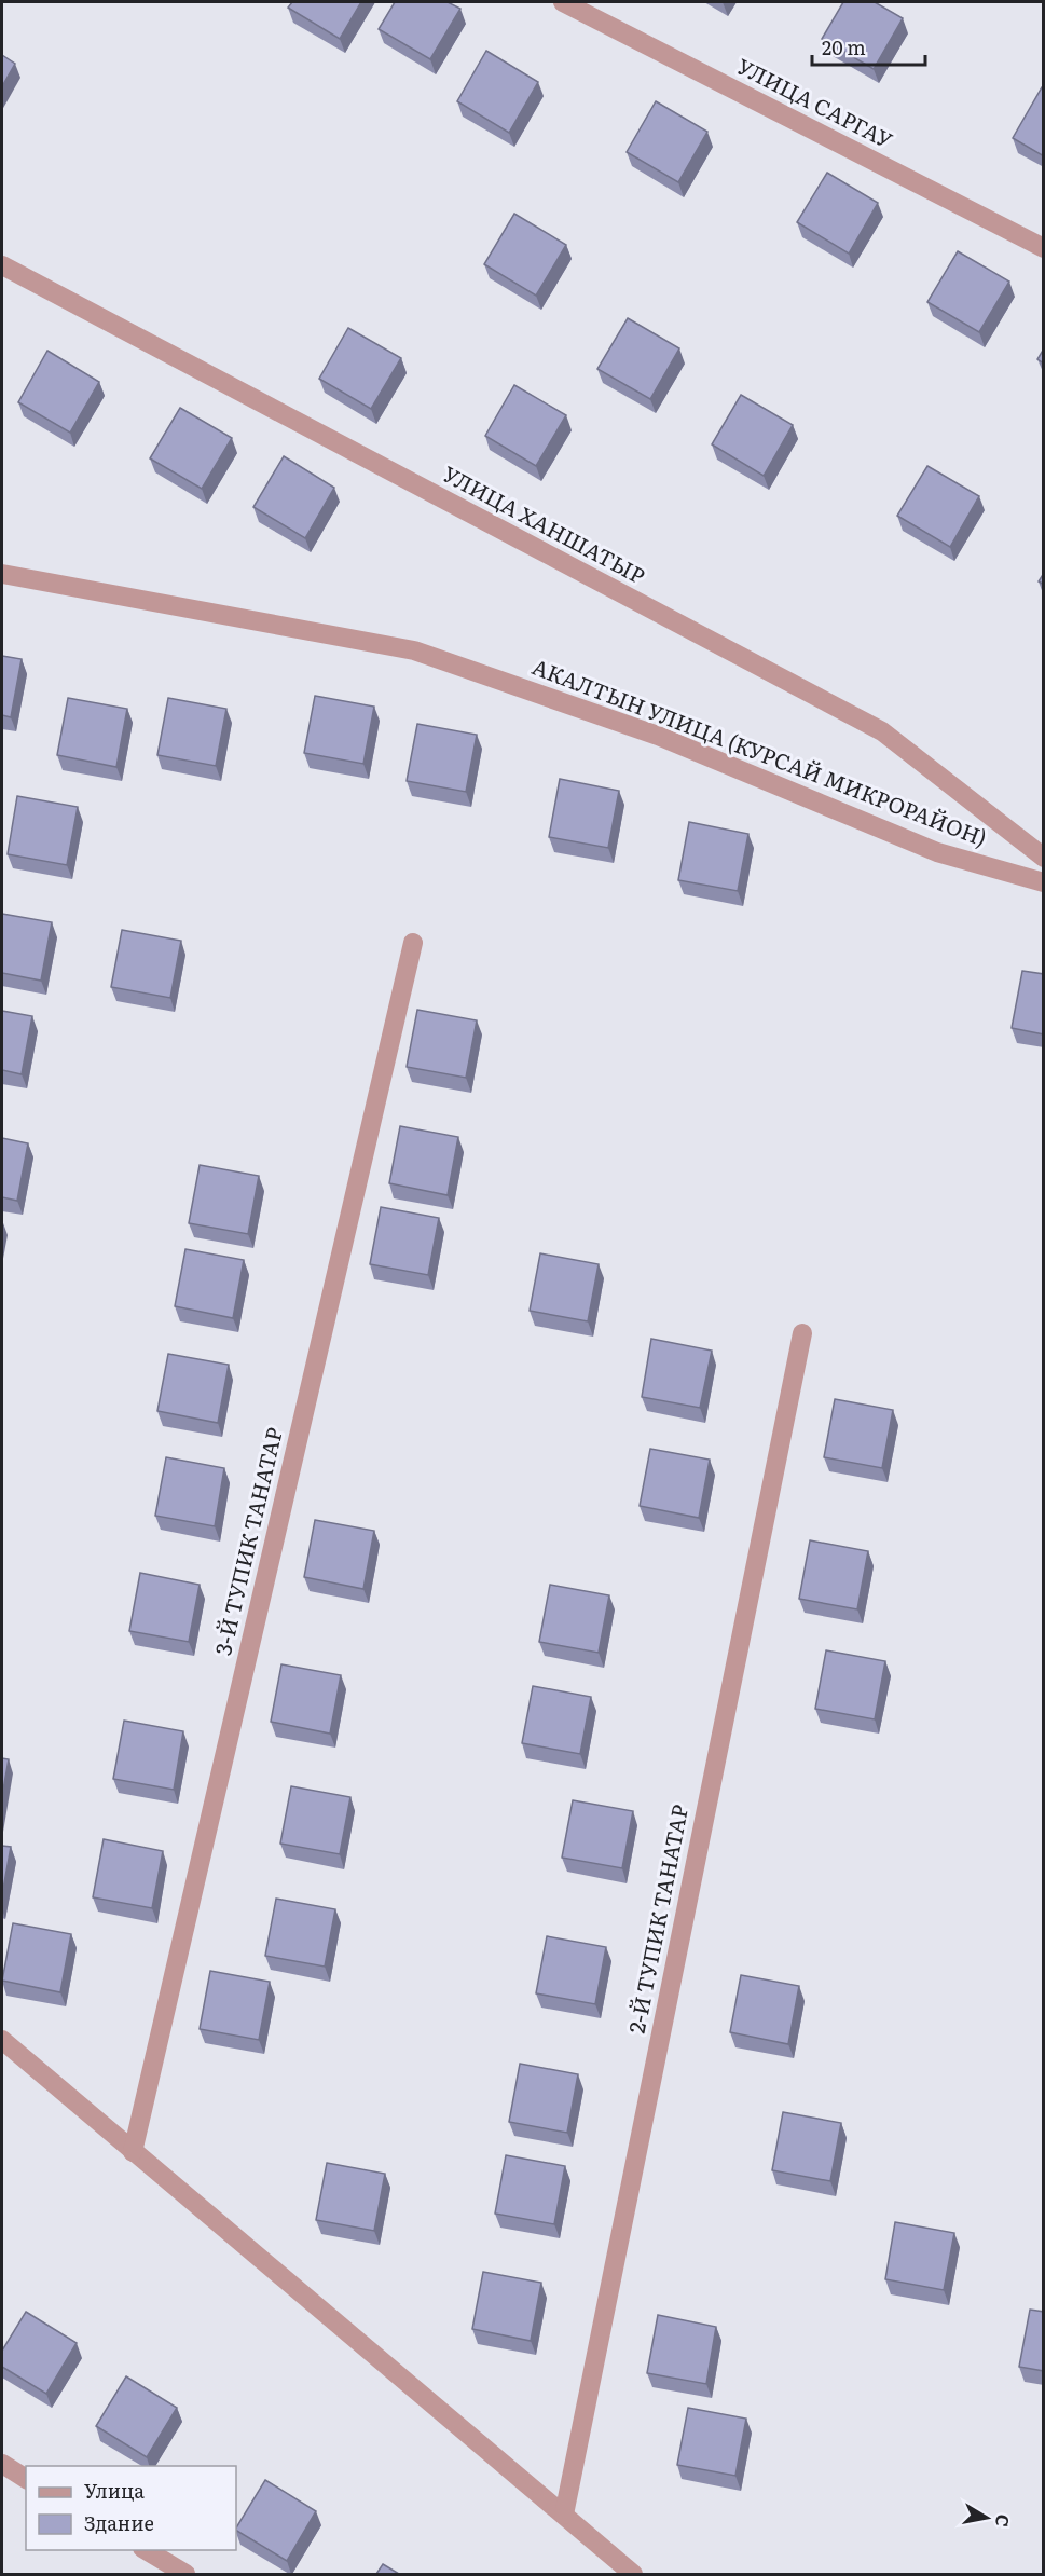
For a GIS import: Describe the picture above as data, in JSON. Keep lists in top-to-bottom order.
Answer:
{
  "streets": {
    "street": [
      "УЛИЦА САРГАУ",
      "УЛИЦА ХАНШАТЫР",
      "АКАЛТЫН УЛИЦА (КУРСАЙ МИКРОРАЙОН)",
      "3-Й ТУПИК ТАНАТАР",
      "2-Й ТУПИК ТАНАТАР"
    ]
  },
  "legend": ["Улица", "Здание"],
  "scale_bar": "20 m",
  "north": "right"
}
